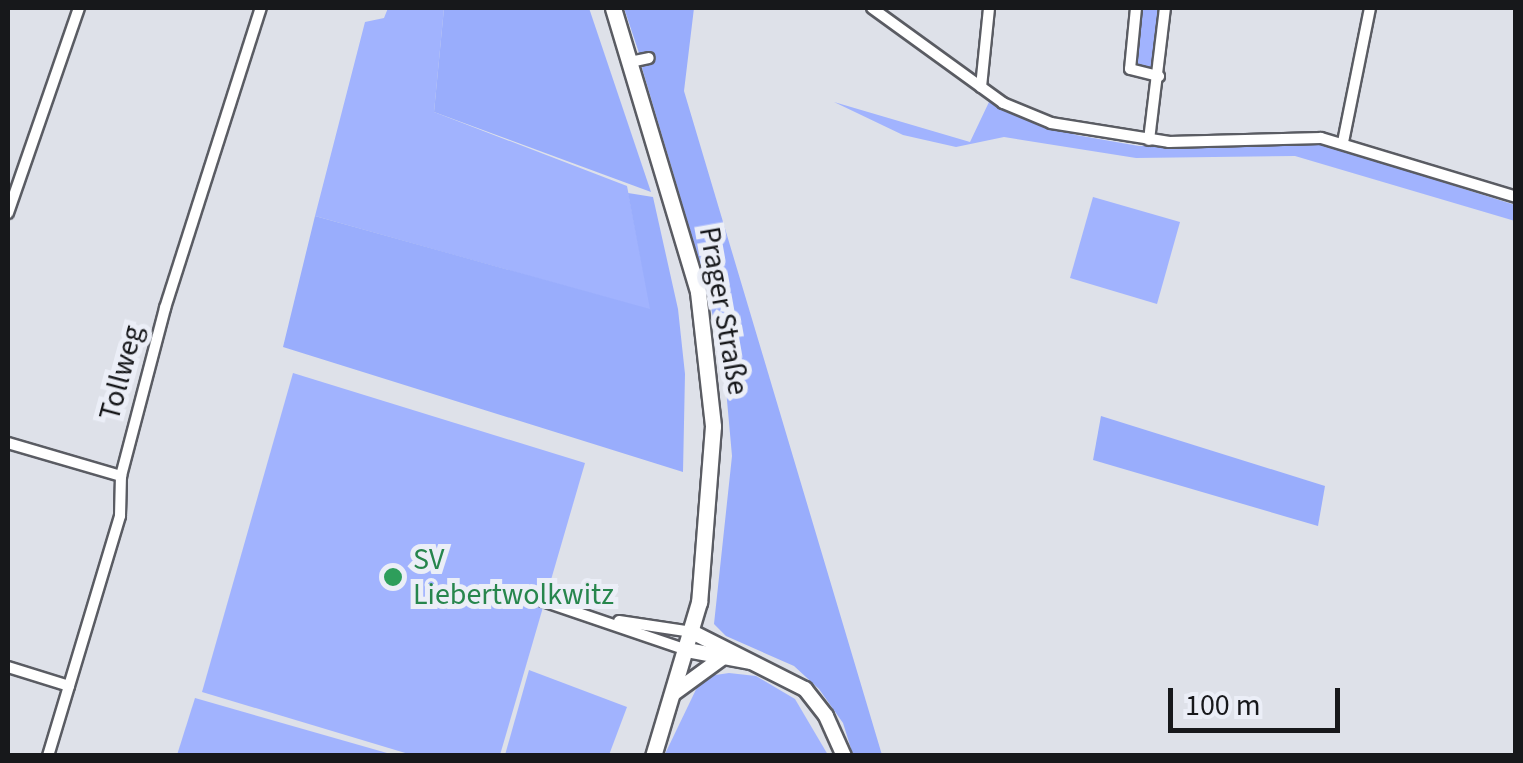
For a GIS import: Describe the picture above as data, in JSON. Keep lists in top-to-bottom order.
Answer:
{
  "streets": {
    "main road": ["Prager Straße"],
    "street": ["Tollweg"]
  },
  "places": ["SV Liebertwolkwitz"],
  "scale_bar": "100 m"
}
